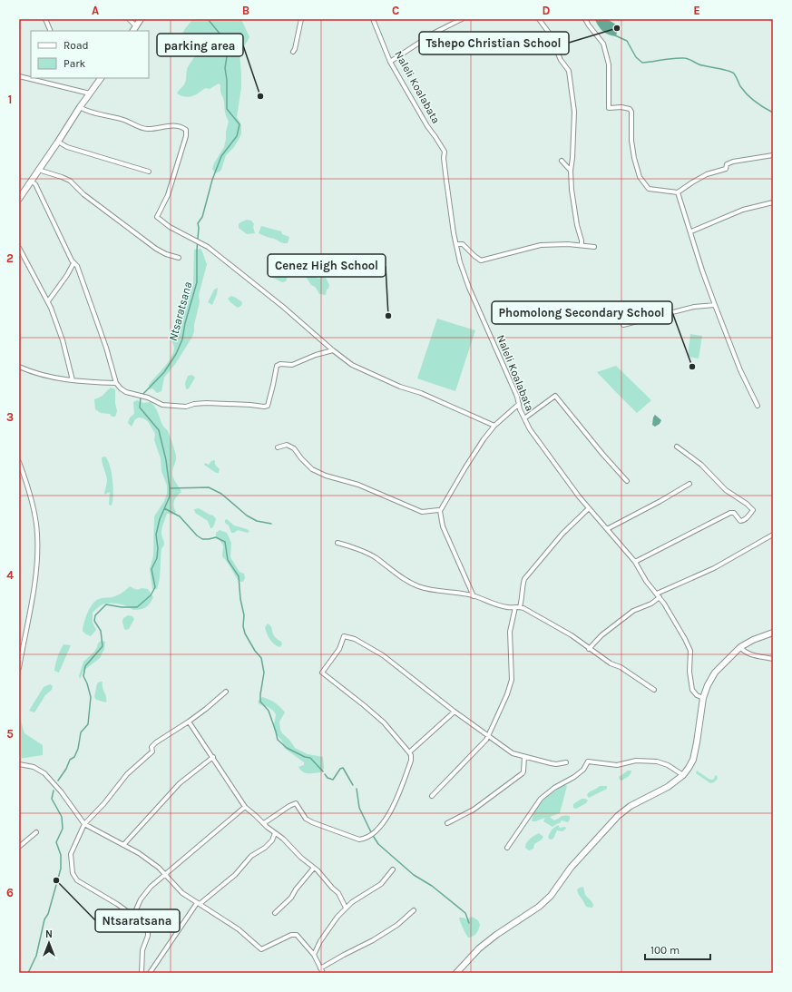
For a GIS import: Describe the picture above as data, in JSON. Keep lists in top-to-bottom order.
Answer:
{
  "streets": {
    "street": ["Naleli Koalabata"]
  },
  "water": ["Ntsaratsana"],
  "places": [
    "Tshepo Christian School",
    "parking area",
    "Cenez High School",
    "Phomolong Secondary School",
    "Ntsaratsana"
  ],
  "legend": ["Road", "Park"],
  "scale_bar": "100 m",
  "north": "top",
  "grid": {
    "columns": [
      "A",
      "B",
      "C",
      "D",
      "E"
    ],
    "rows": [
      "1",
      "2",
      "3",
      "4",
      "5",
      "6"
    ]
  }
}
